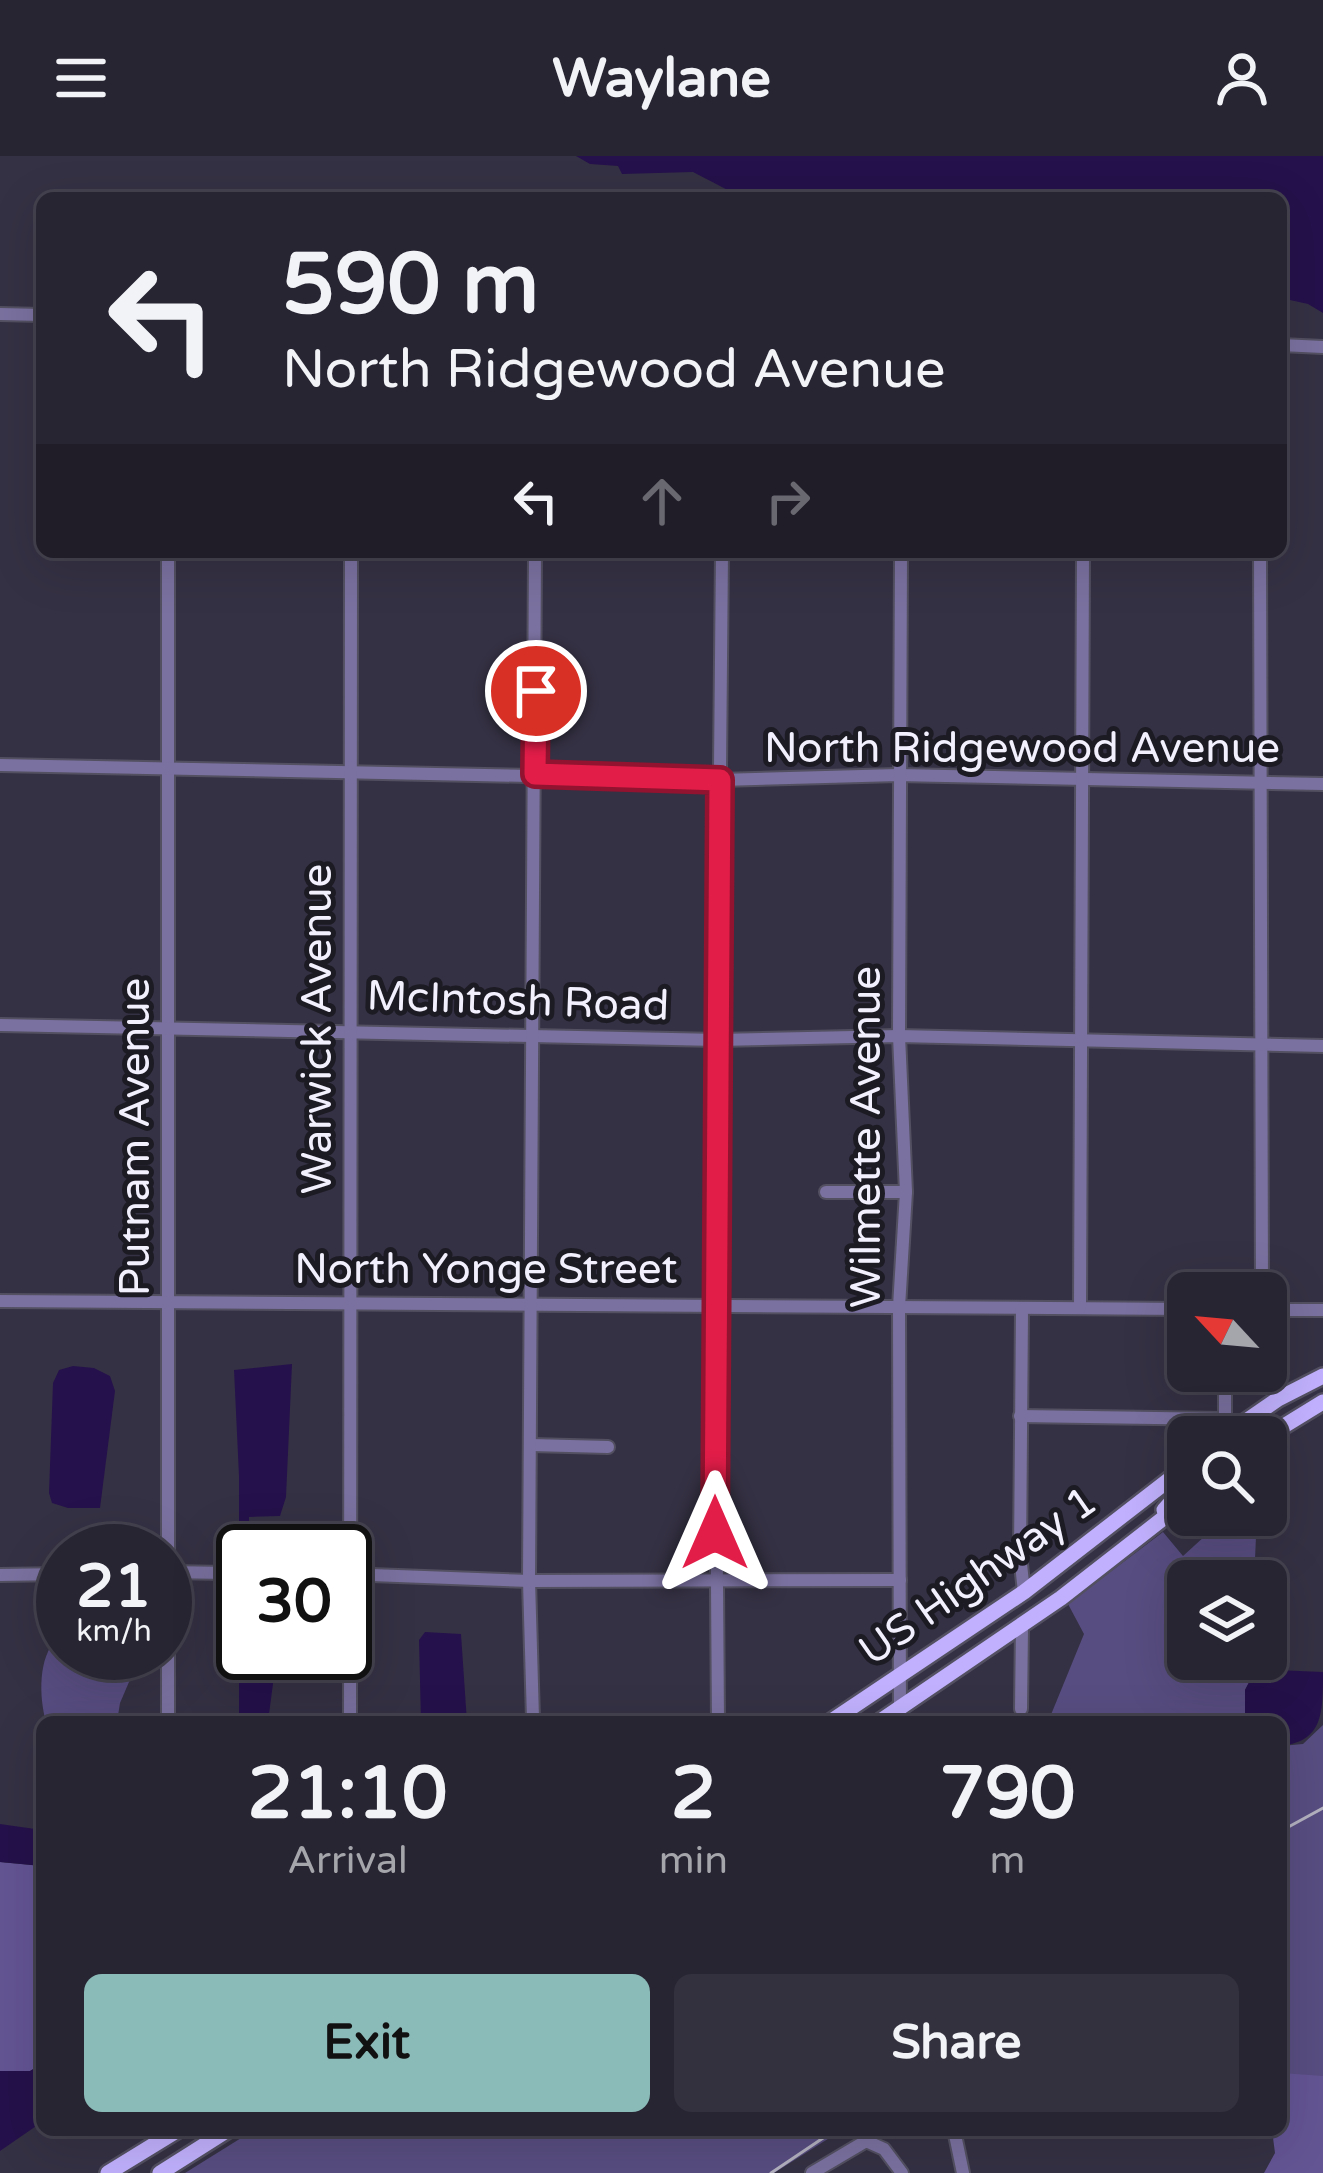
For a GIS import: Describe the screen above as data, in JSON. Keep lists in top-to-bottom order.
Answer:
{
  "streets": {
    "main road": ["US Highway 1"],
    "street": [
      "North Ridgewood Avenue",
      "McIntosh Road",
      "Warwick Avenue",
      "Putnam Avenue",
      "Wilmette Avenue",
      "North Yonge Street"
    ]
  },
  "crossings": [
    ["North Ridgewood Avenue", "Warwick Avenue"],
    ["North Ridgewood Avenue", "Putnam Avenue"],
    ["North Ridgewood Avenue", "Wilmette Avenue"],
    ["McIntosh Road", "Warwick Avenue"],
    ["McIntosh Road", "Putnam Avenue"],
    ["McIntosh Road", "Wilmette Avenue"],
    ["Warwick Avenue", "North Yonge Street"],
    ["Putnam Avenue", "North Yonge Street"],
    ["Wilmette Avenue", "North Yonge Street"],
    ["Wilmette Avenue", "US Highway 1"]
  ],
  "north": "top left",
  "page": {
    "header": "Waylane",
    "turn": ["590 m", "North Ridgewood Avenue"],
    "speed": "21 km/h",
    "limit": "30",
    "eta": [
      "21:10",
      "Arrival",
      "2",
      "min",
      "790",
      "m"
    ],
    "buttons": ["Exit", "Share"]
  }
}
